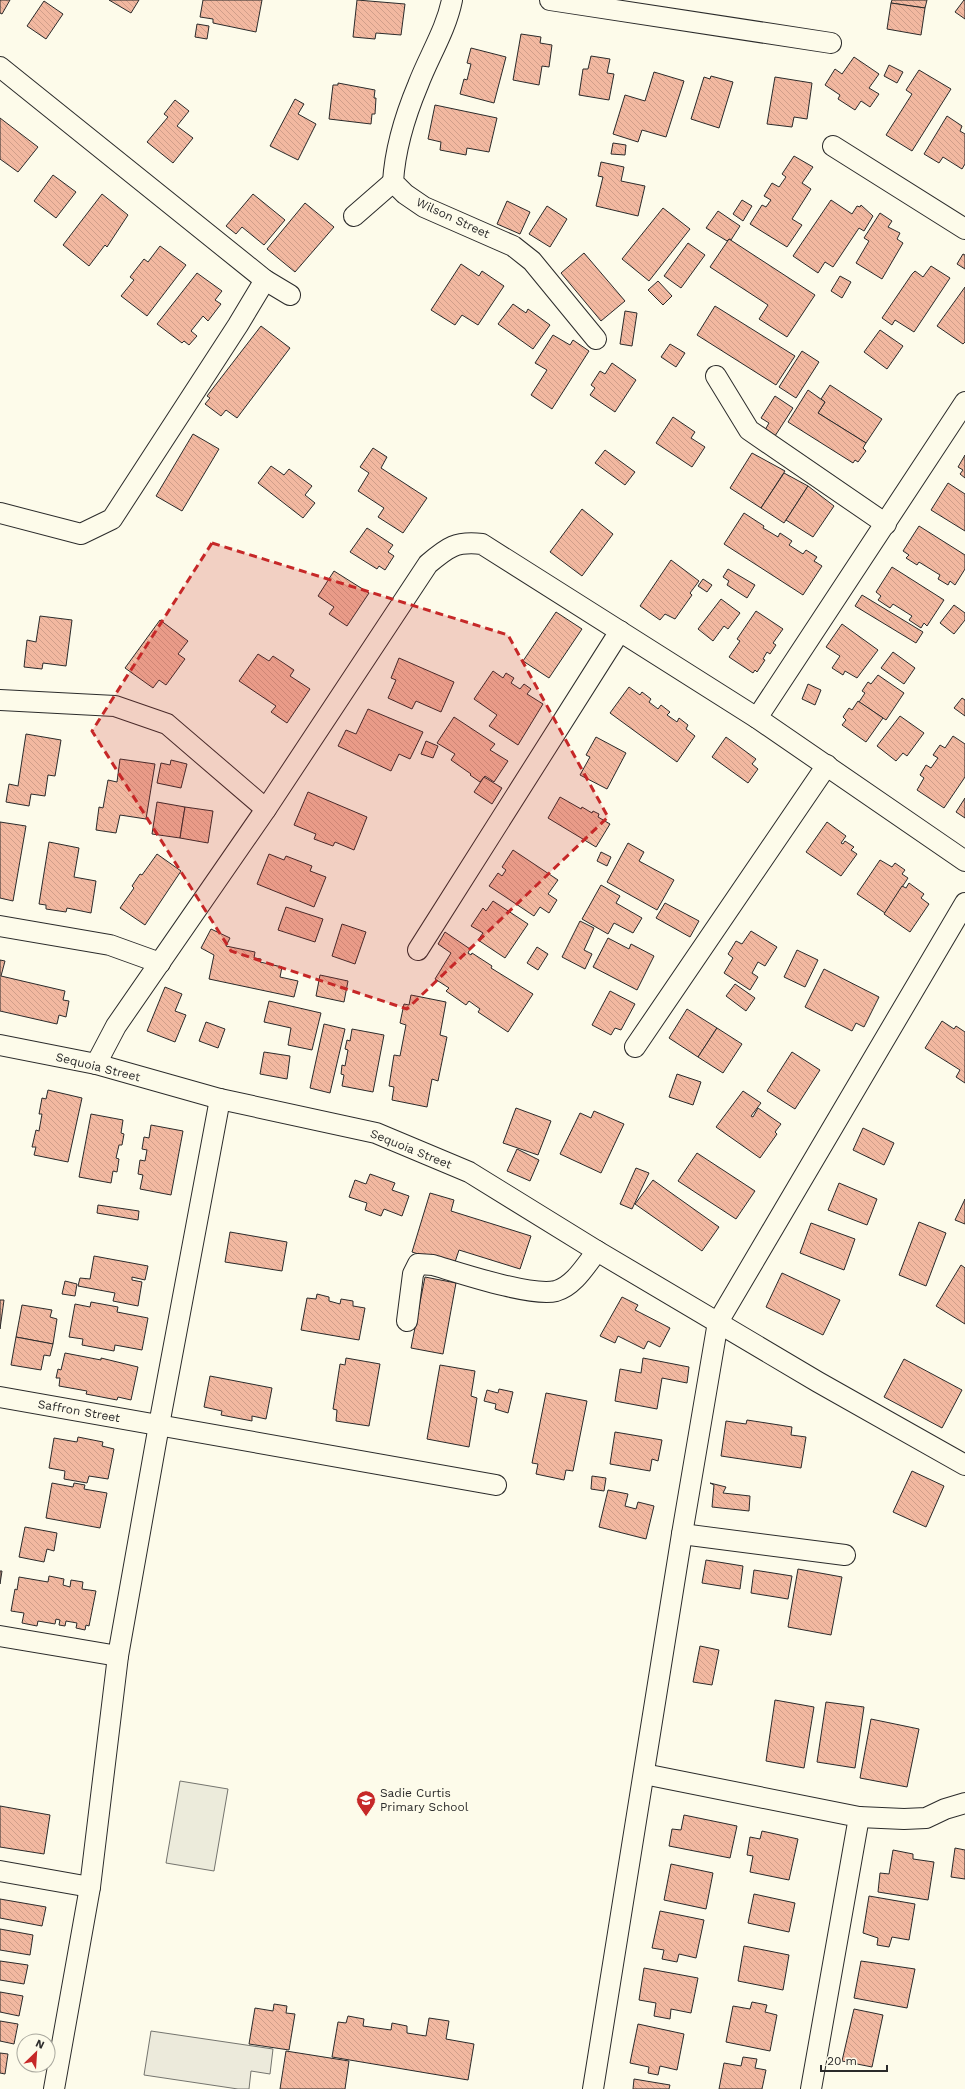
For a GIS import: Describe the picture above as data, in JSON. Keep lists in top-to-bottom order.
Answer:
{
  "streets": {
    "street": ["Wilson Street", "Sequoia Street", "Saffron Street"]
  },
  "places": {
    "school or university": ["Sadie Curtis Primary School"]
  },
  "scale_bar": "20 m",
  "north": "top right"
}
